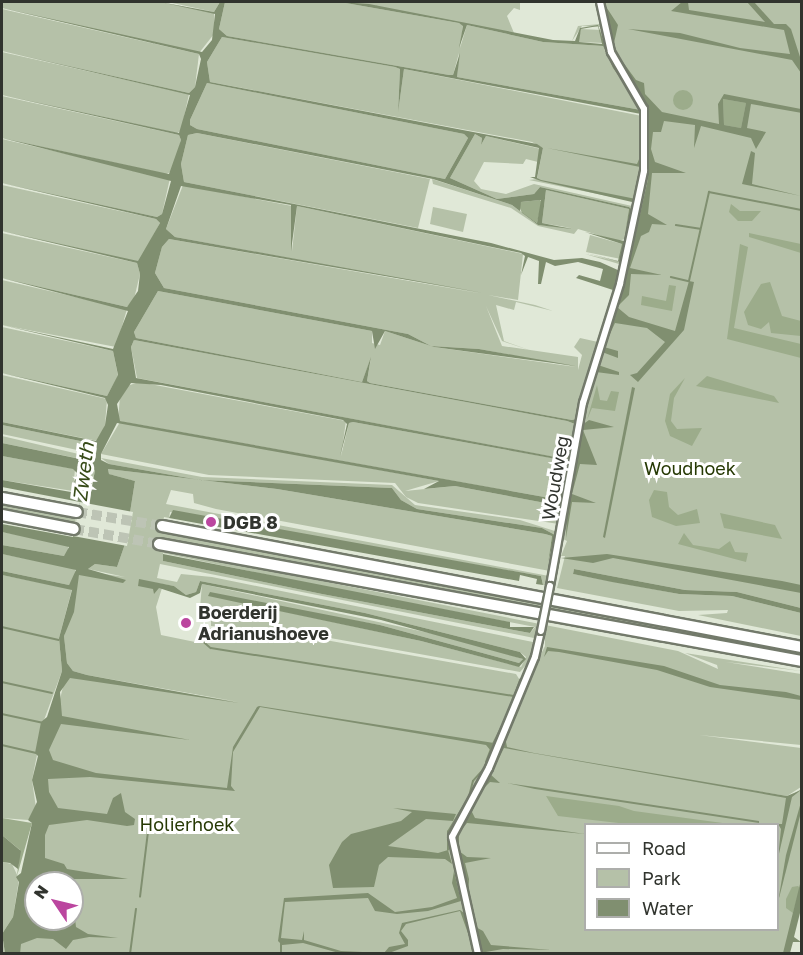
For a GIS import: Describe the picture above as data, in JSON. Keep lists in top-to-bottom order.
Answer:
{
  "streets": {
    "street": ["Woudweg"]
  },
  "water": ["Zweth"],
  "parks": ["Woudhoek", "Holierhoek"],
  "places": ["DGB 8", "Boerderij Adrianushoeve"],
  "legend": ["Road", "Park", "Water"],
  "north": "top left"
}
